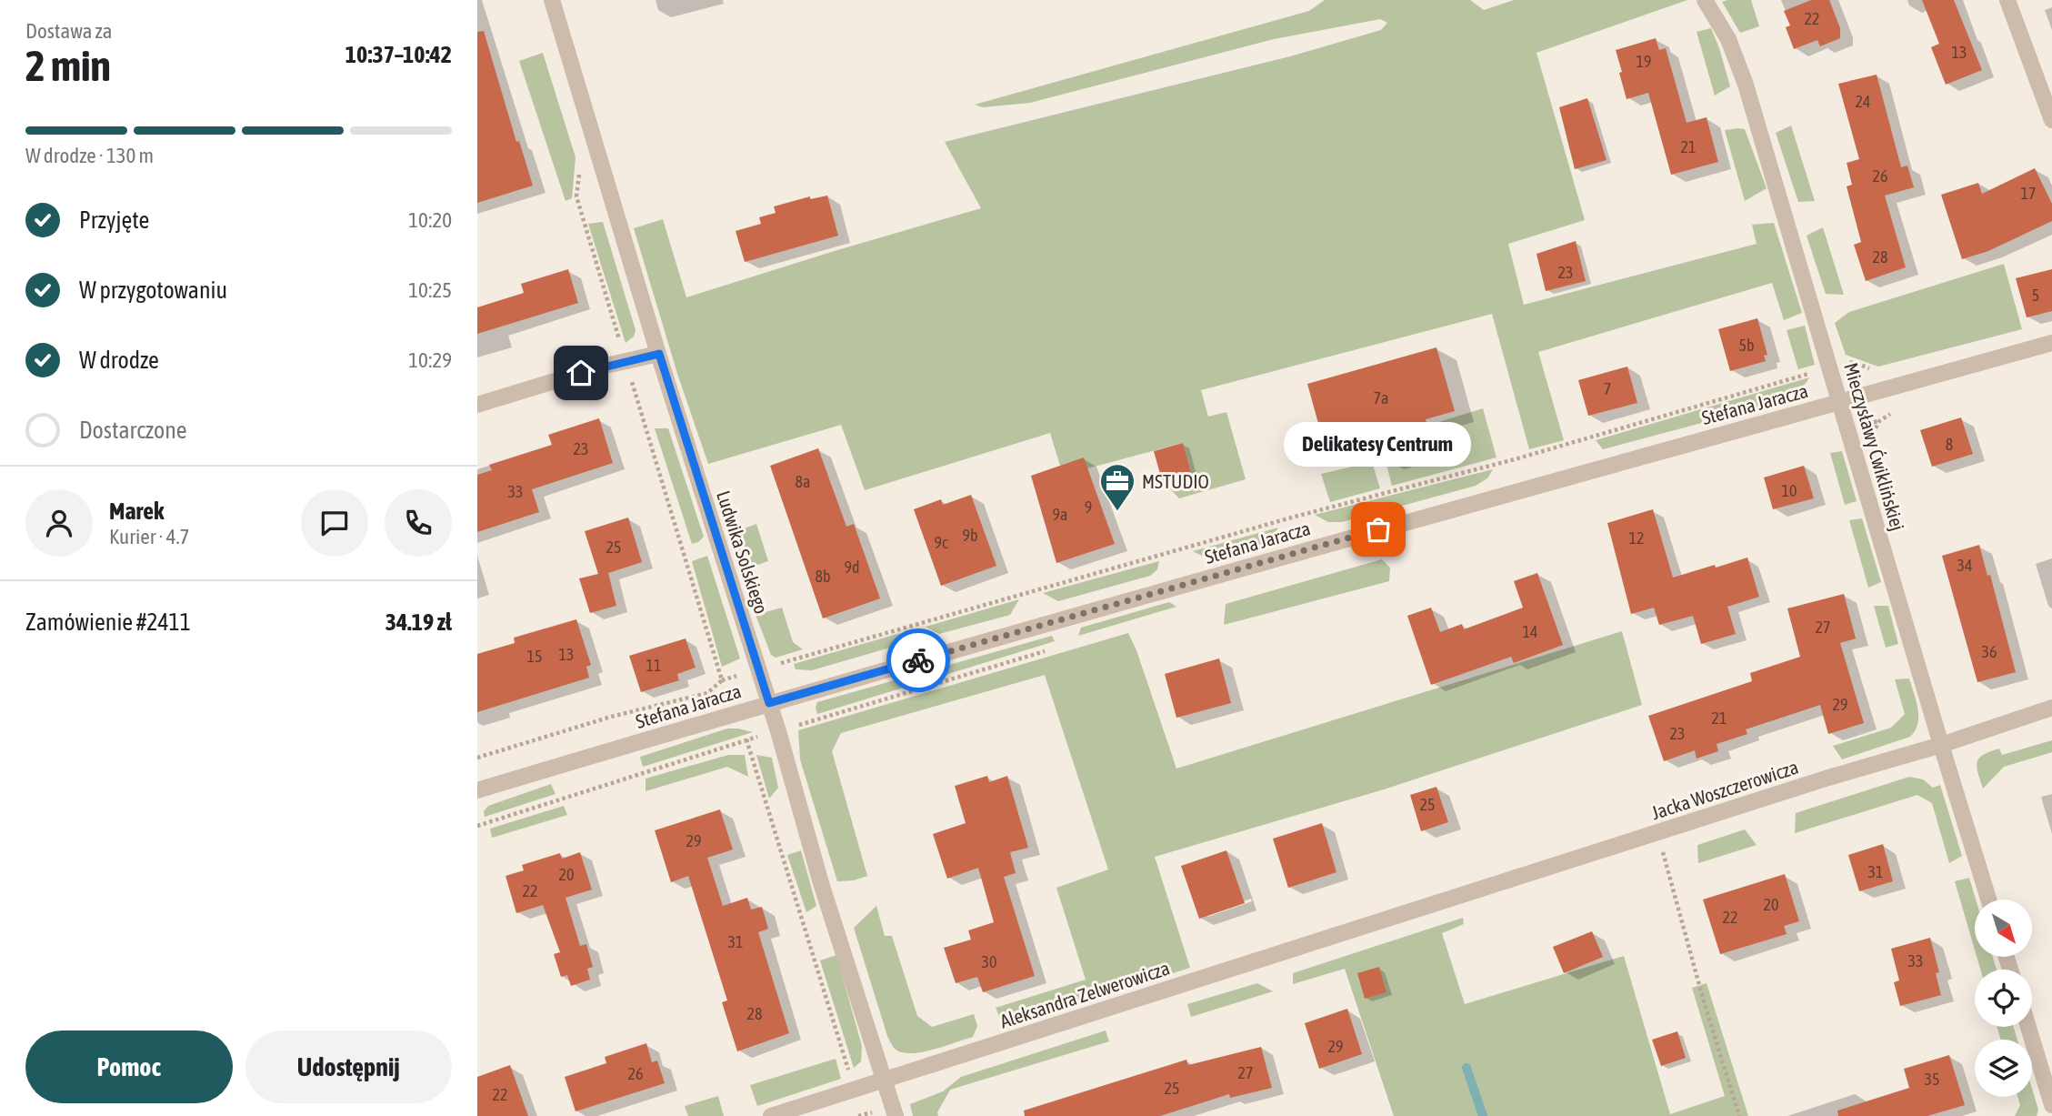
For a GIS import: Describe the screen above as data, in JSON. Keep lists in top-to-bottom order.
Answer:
{
  "streets": {
    "street": [
      "Stefana Jaracza",
      "Mieczysławy Ćwiklińskiej",
      "Ludwika Solskiego",
      "Jacka Woszczerowicza",
      "Aleksandra Zelwerowicza"
    ]
  },
  "crossings": [
    ["Stefana Jaracza", "Mieczysławy Ćwiklińskiej"],
    ["Stefana Jaracza", "Ludwika Solskiego"],
    ["Mieczysławy Ćwiklińskiej", "Jacka Woszczerowicza"],
    ["Ludwika Solskiego", "Aleksandra Zelwerowicza"],
    ["Jacka Woszczerowicza", "Aleksandra Zelwerowicza"]
  ],
  "places": {
    "office": ["MSTUDIO"],
    "other": ["Delikatesy Centrum"]
  },
  "house_numbers": [
    "22",
    "13",
    "19",
    "24",
    "21",
    "26",
    "17",
    "28",
    "23",
    "5",
    "5b",
    "7",
    "7a",
    "8",
    "23",
    "8a",
    "10",
    "33",
    "9",
    "9a",
    "9b",
    "12",
    "9c",
    "25",
    "34",
    "9d",
    "8b",
    "27",
    "14",
    "36",
    "13",
    "15",
    "11",
    "29",
    "21",
    "23",
    "25",
    "29",
    "31",
    "20",
    "22",
    "20",
    "22",
    "31",
    "33",
    "30",
    "28",
    "29",
    "27",
    "26",
    "35",
    "25",
    "22"
  ],
  "north": "bottom right",
  "page": {
    "heading": ["2 min", "Dostawa za", "10:37–10:42"],
    "panel": [
      "Marek",
      "Kurier · 4.7",
      "Zamówienie #2411",
      "34.19 zł"
    ],
    "bar": "W drodze · 130 m",
    "list": [
      ["Przyjęte", "10:20"],
      ["W przygotowaniu", "10:25"],
      ["W drodze", "10:29"],
      "Dostarczone"
    ],
    "bubble": "Delikatesy Centrum",
    "buttons": ["Pomoc", "Udostępnij"]
  }
}
